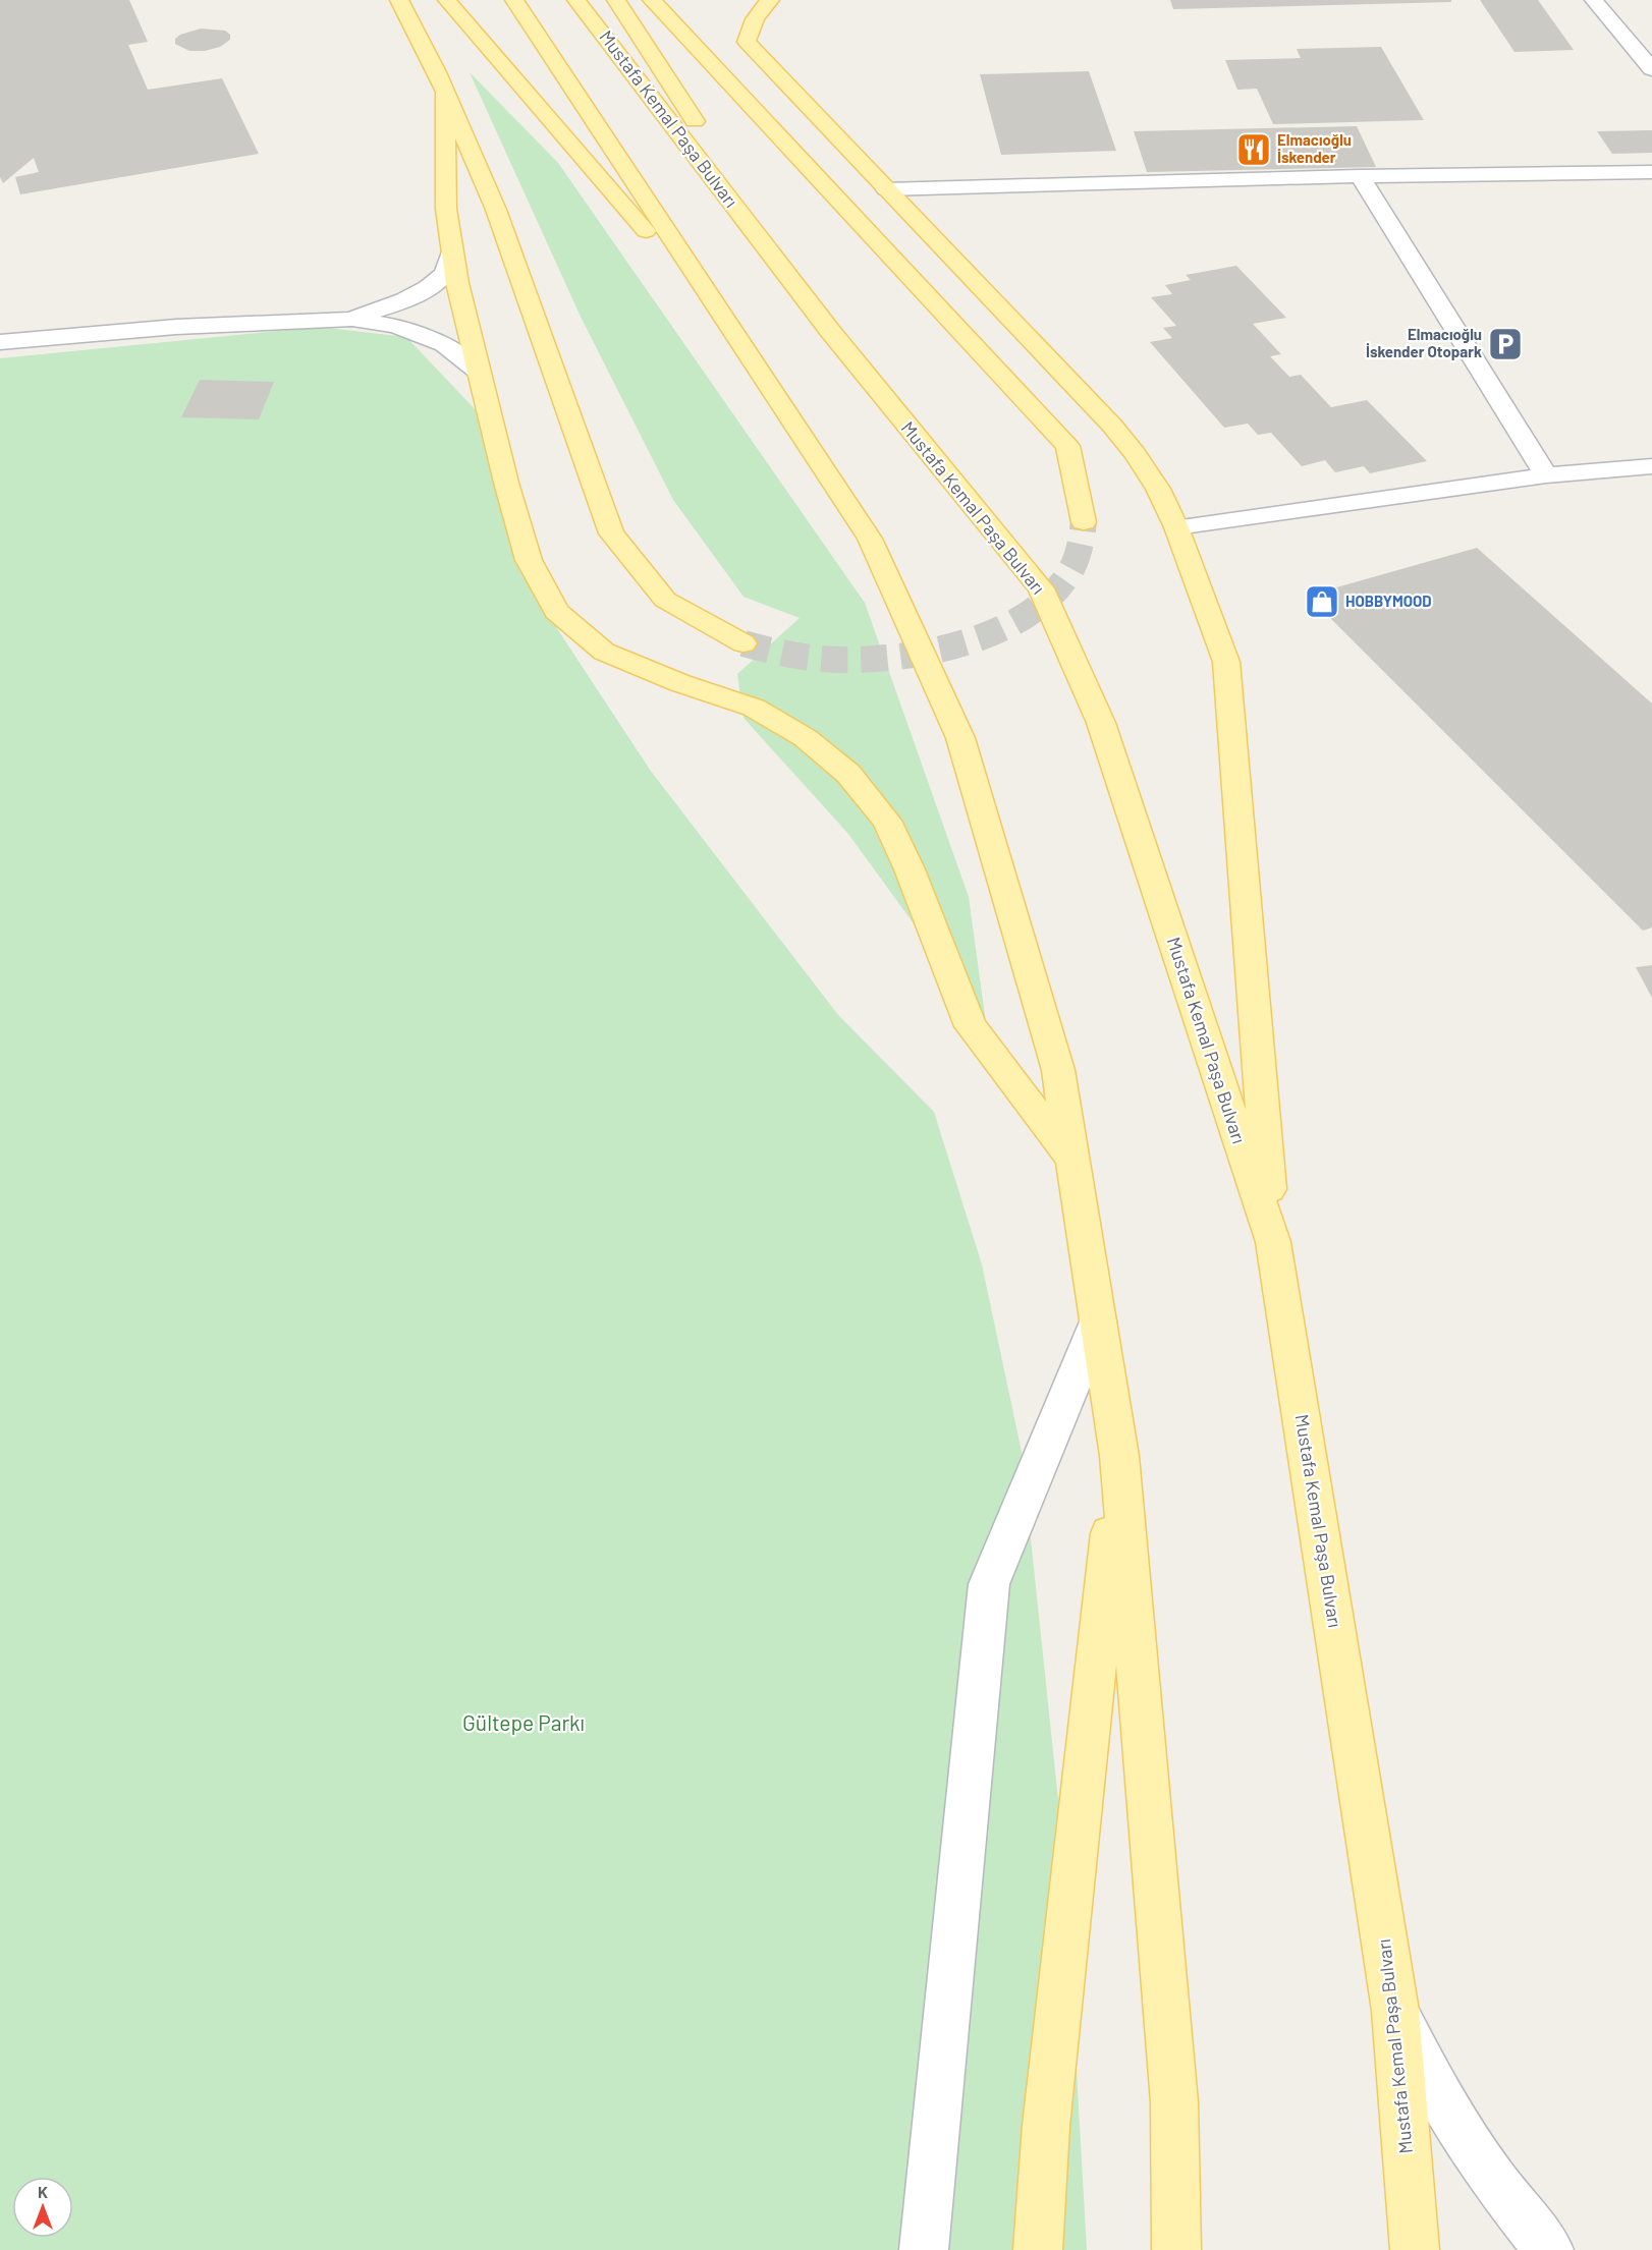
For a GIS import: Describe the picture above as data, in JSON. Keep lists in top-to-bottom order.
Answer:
{
  "streets": {
    "main road": ["Mustafa Kemal Paşa Bulvarı"]
  },
  "parks": ["Gültepe Parkı"],
  "places": {
    "restaurant": ["Elmacıoğlu İskender"],
    "parking": ["Elmacıoğlu İskender Otopark"],
    "shop": ["HOBBYMOOD"]
  },
  "north": "top"
}
